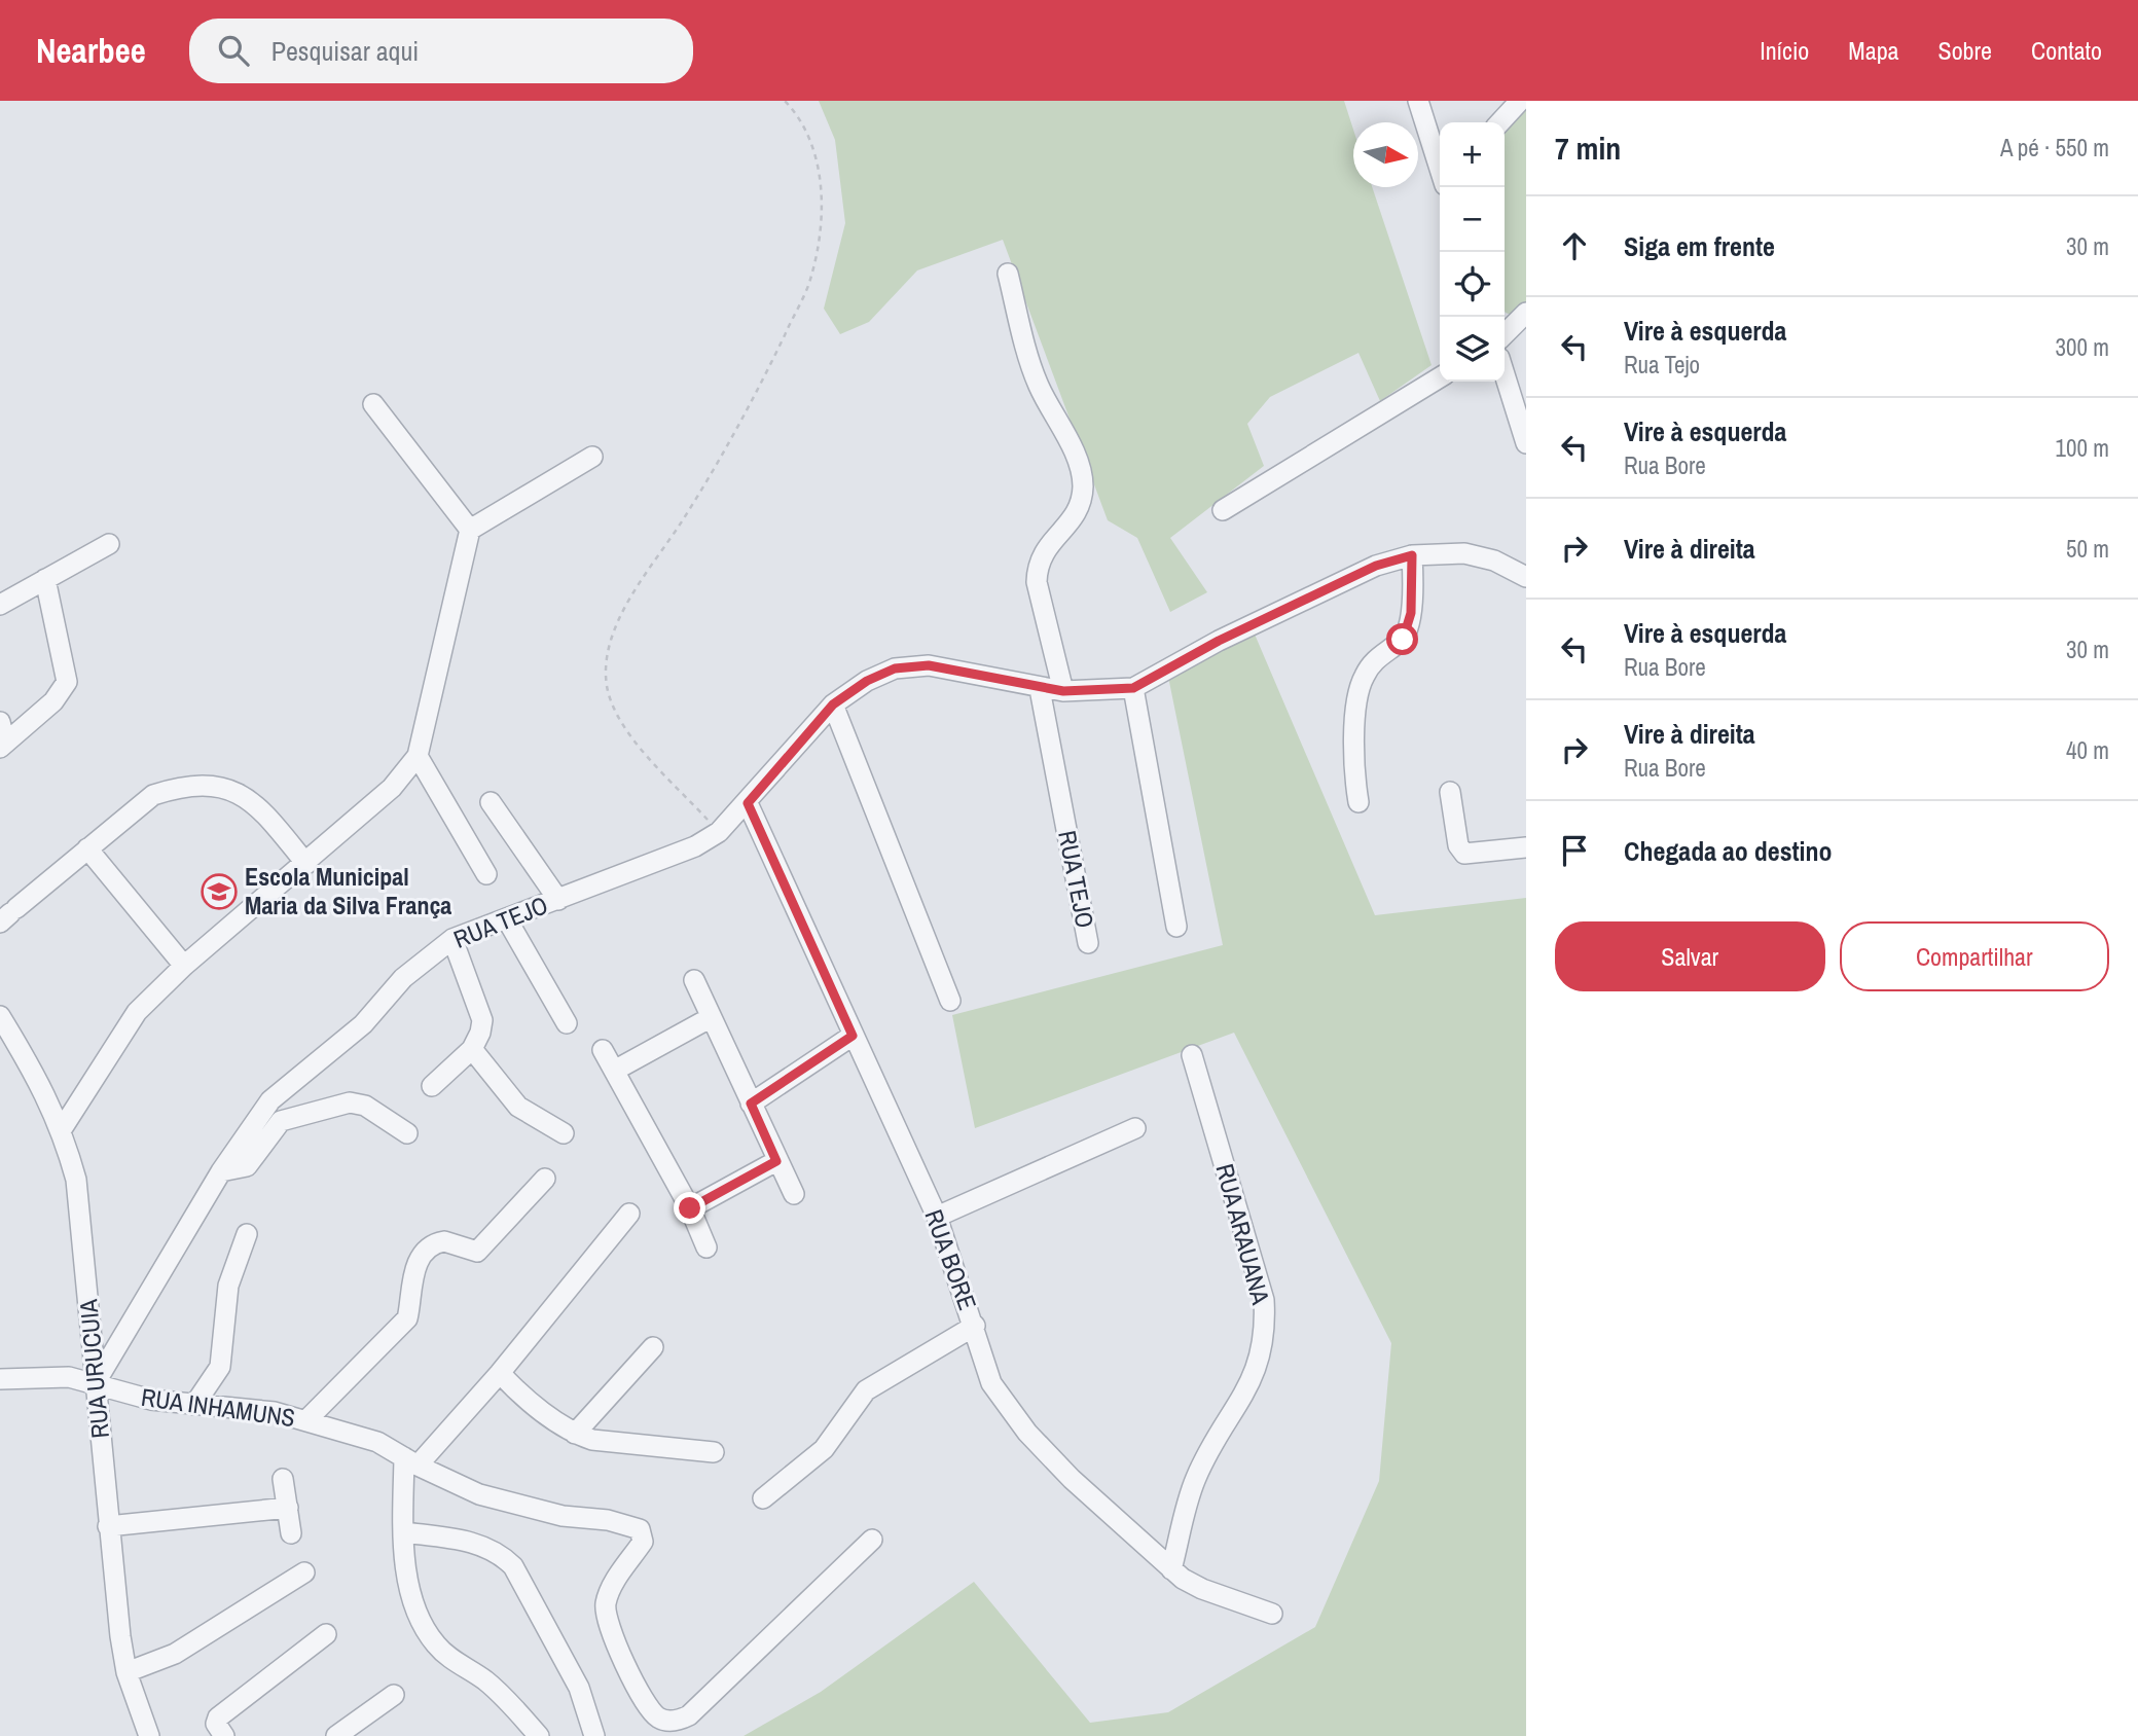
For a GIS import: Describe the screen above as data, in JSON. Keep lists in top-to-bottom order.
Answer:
{
  "streets": {
    "street": [
      "RUA TEJO",
      "RUA ARAUANA",
      "RUA BORE",
      "RUA URUCUIA",
      "RUA INHAMUNS"
    ]
  },
  "crossings": [
    ["RUA TEJO", "RUA BORE"],
    ["RUA TEJO", "RUA URUCUIA"],
    ["RUA TEJO", "RUA INHAMUNS"],
    ["RUA ARAUANA", "RUA BORE"],
    ["RUA URUCUIA", "RUA INHAMUNS"]
  ],
  "places": {
    "school or university": ["Escola Municipal Maria da Silva França"]
  },
  "north": "right",
  "page": {
    "header": "Nearbee",
    "search": "Pesquisar aqui",
    "nav": [
      "Início",
      "Mapa",
      "Sobre",
      "Contato"
    ],
    "heading": ["7 min", "A pé · 550 m"],
    "map_buttons": ["+", "−"],
    "list": [
      ["Siga em frente", "30 m"],
      ["Vire à esquerda", "Rua Tejo", "300 m"],
      ["Vire à esquerda", "Rua Bore", "100 m"],
      ["Vire à direita", "50 m"],
      ["Vire à esquerda", "Rua Bore", "30 m"],
      ["Vire à direita", "Rua Bore", "40 m"],
      "Chegada ao destino"
    ],
    "buttons": ["Salvar", "Compartilhar"]
  }
}
